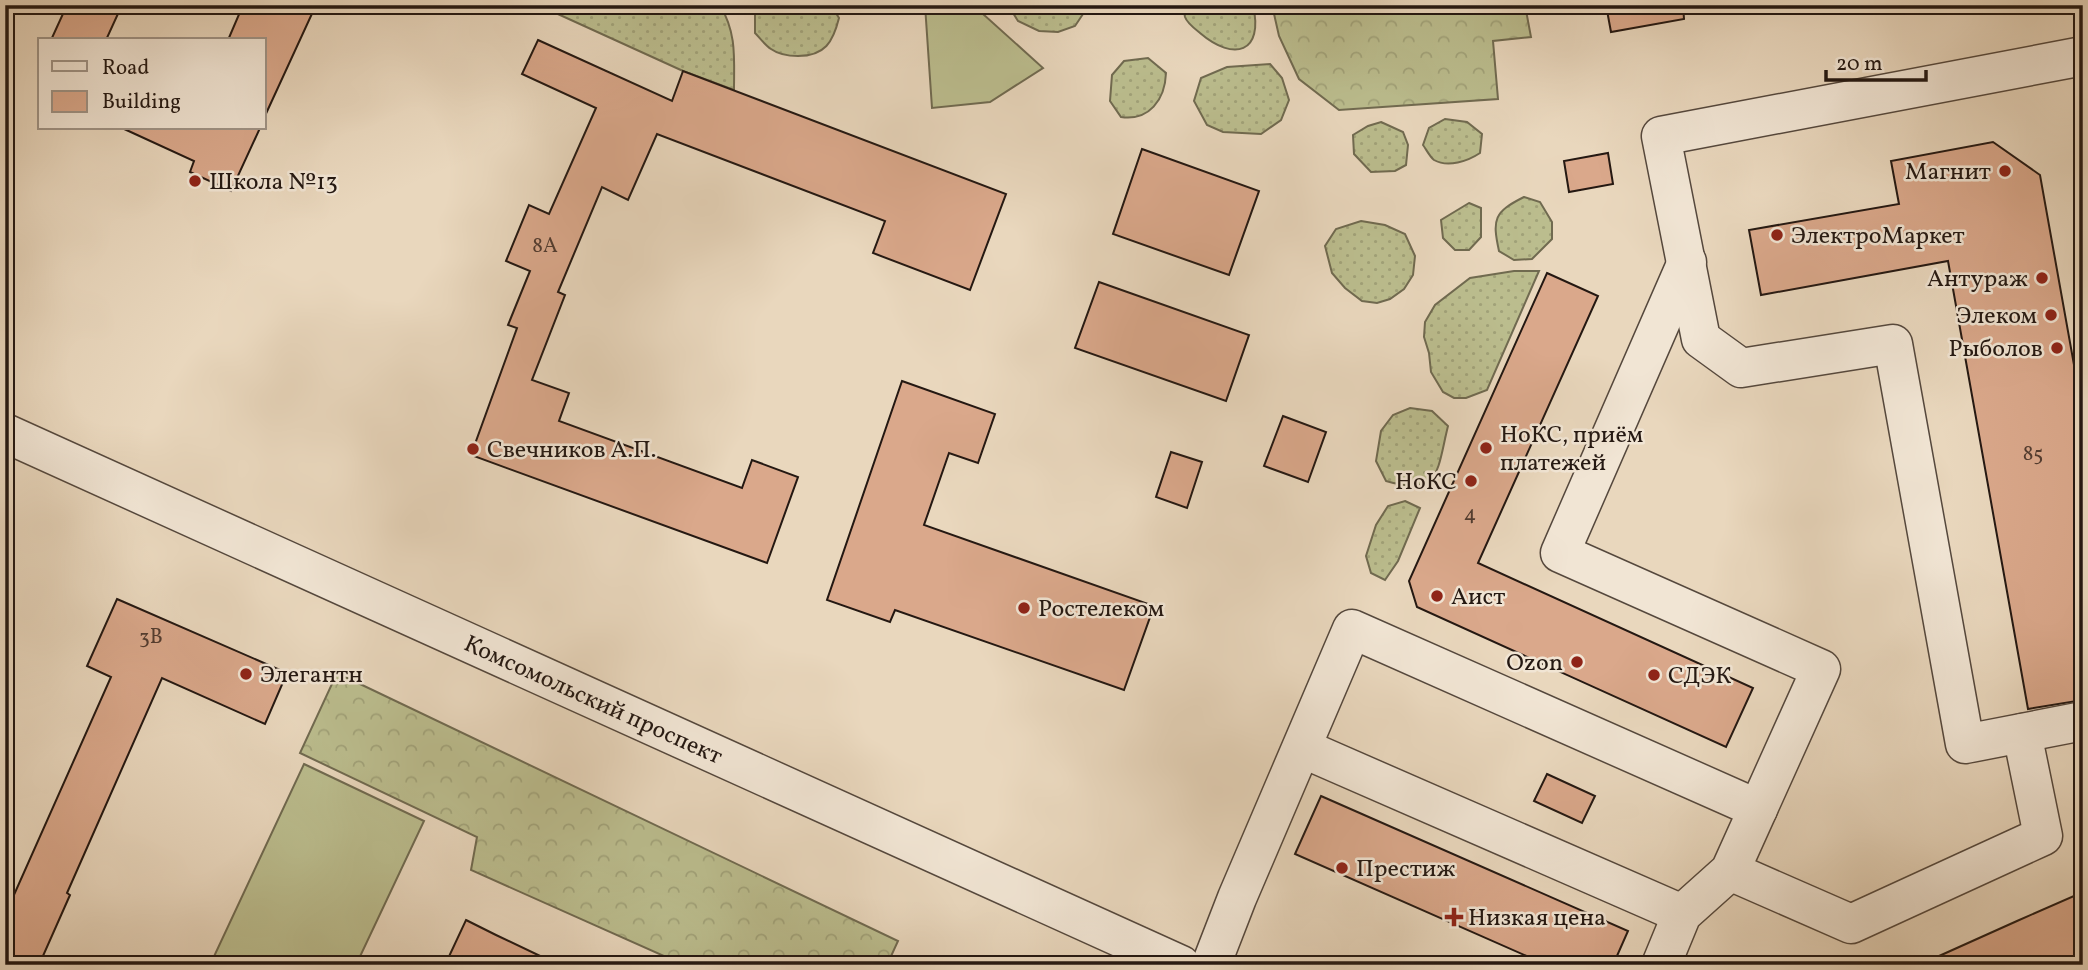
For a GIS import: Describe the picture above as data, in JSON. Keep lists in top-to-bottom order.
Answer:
{
  "streets": {
    "street": ["Комсомольский проспект"]
  },
  "places": {
    "other": [
      "Магнит",
      "Школа №13",
      "ЭлектроМаркет",
      "Антураж",
      "Элеком",
      "Рыболов",
      "НоКС, приём платежей",
      "Свечников А.П.",
      "НоКС",
      "Аист",
      "Ростелеком",
      "Ozon",
      "Элегантн",
      "СДЭК",
      "Престиж"
    ],
    "health": ["Низкая цена"]
  },
  "house_numbers": [
    "8А",
    "85",
    "4",
    "3В"
  ],
  "legend": ["Road", "Building"],
  "scale_bar": "20 m"
}
